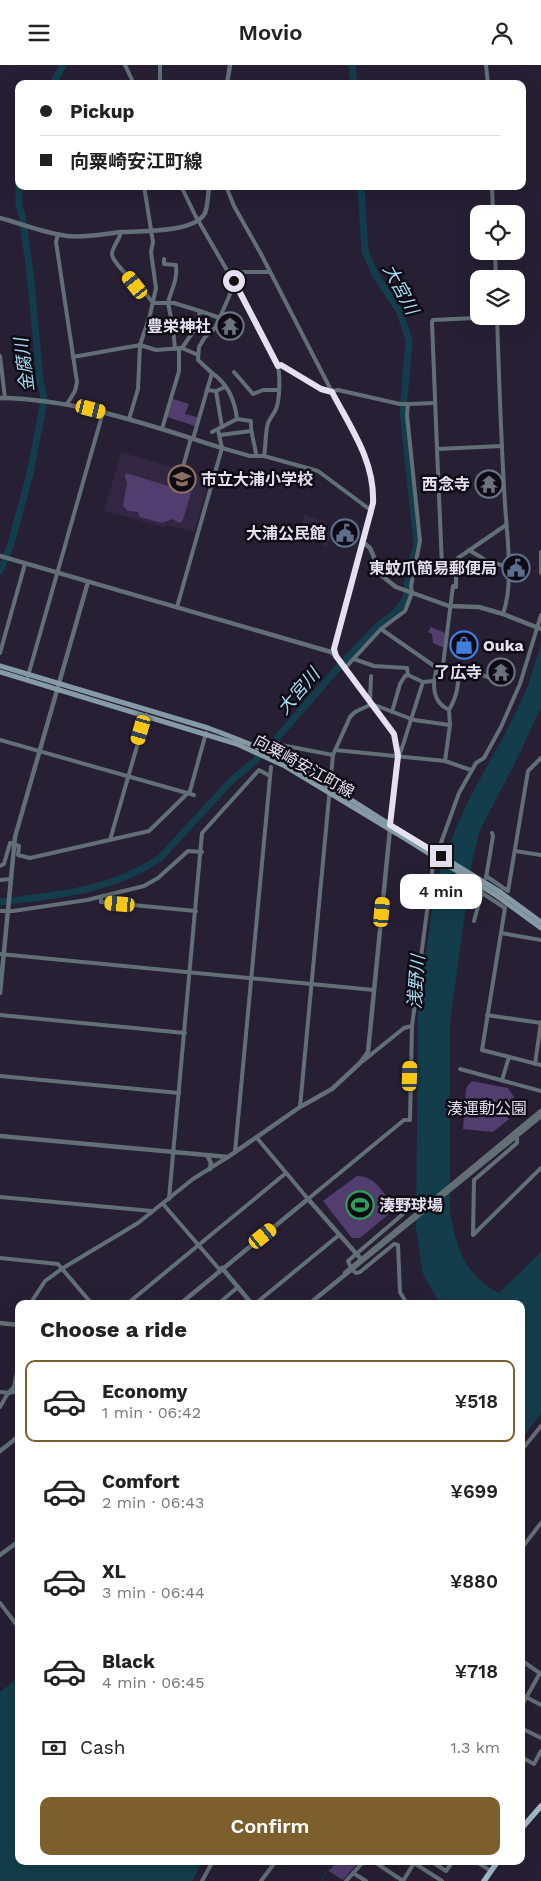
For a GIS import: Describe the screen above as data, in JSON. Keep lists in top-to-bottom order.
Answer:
{
  "streets": {
    "main road": ["向粟崎安江町線"]
  },
  "water": ["大宮川", "金腐川", "浅野川"],
  "parks": ["湊運動公園"],
  "places": {
    "temple": ["豊栄神社", "西念寺", "了広寺"],
    "school or university": ["市立大浦小学校"],
    "public building": ["大浦公民館", "東蚊爪簡易郵便局"],
    "shop": ["Ouka"],
    "sports": ["湊野球場"]
  },
  "page": {
    "header": "Movio",
    "banner": ["Pickup", "向粟崎安江町線"],
    "bubble": "4 min",
    "heading": "Choose a ride",
    "list": [
      {
        "name": "Economy",
        "note": "1 min · 06:42",
        "value": "¥518"
      },
      {
        "name": "Comfort",
        "note": "2 min · 06:43",
        "value": "¥699"
      },
      {
        "name": "XL",
        "note": "3 min · 06:44",
        "value": "¥880"
      },
      {
        "name": "Black",
        "note": "4 min · 06:45",
        "value": "¥718"
      }
    ],
    "pay": ["Cash", "1.3 km"],
    "buttons": "Confirm"
  }
}
